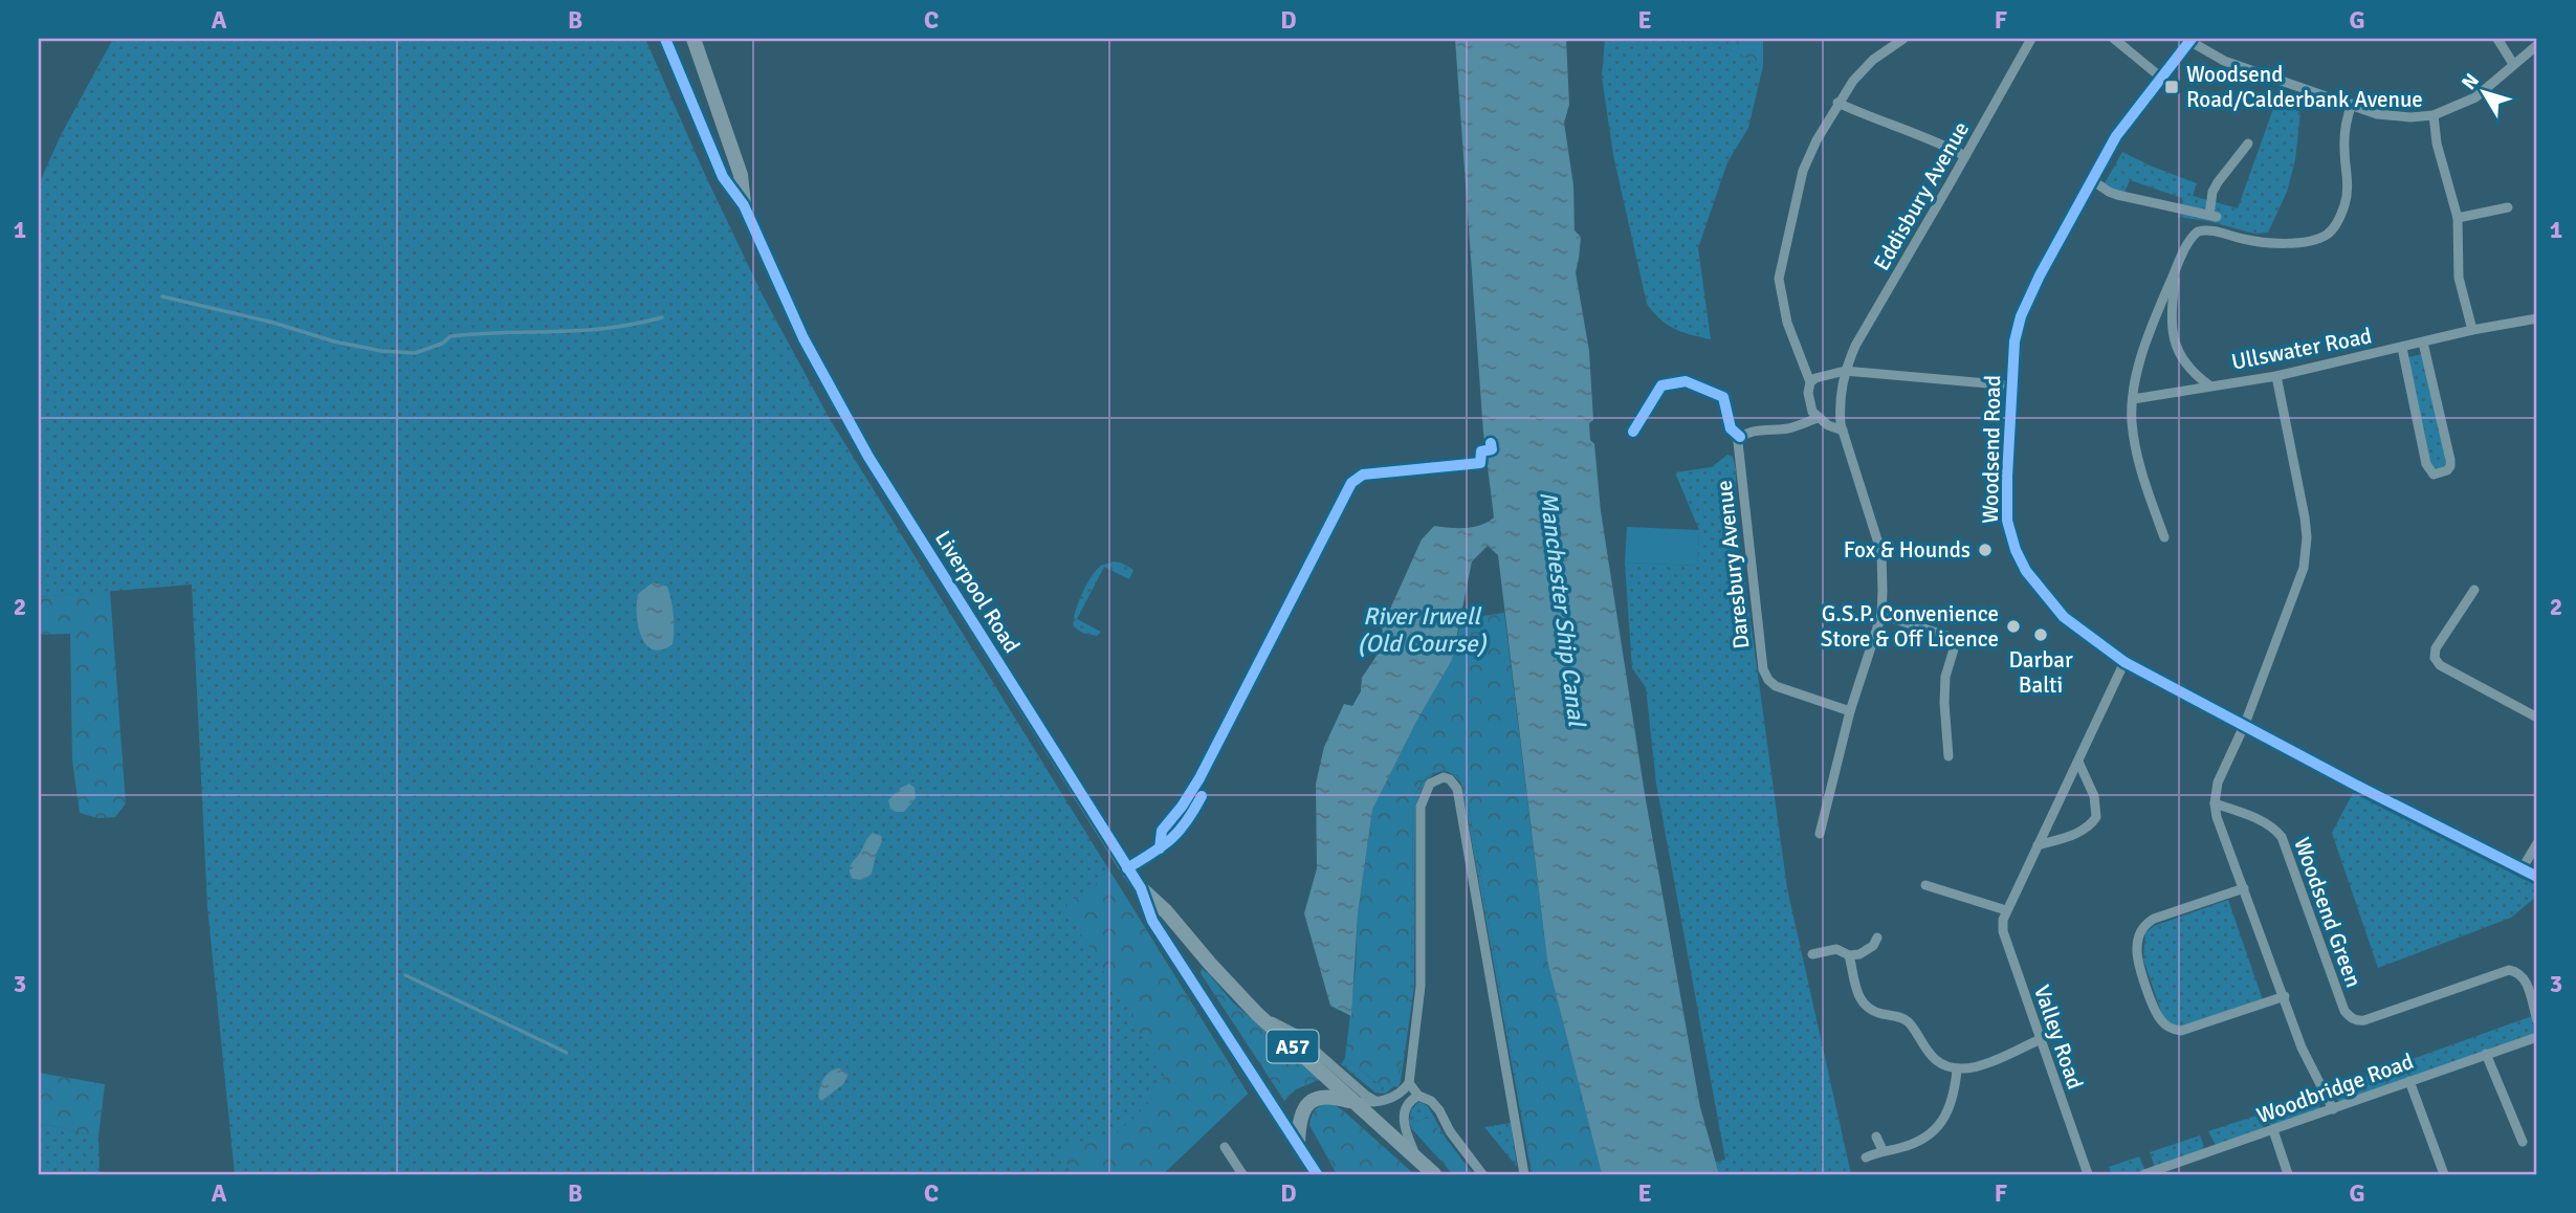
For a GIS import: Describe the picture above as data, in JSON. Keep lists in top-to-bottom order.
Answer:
{
  "streets": {
    "highway": ["Liverpool Road", "A57"],
    "street": [
      "Eddisbury Avenue",
      "Ullswater Road",
      "Woodsend Road",
      "Daresbury Avenue",
      "Woodsend Green",
      "Valley Road",
      "Woodbridge Road"
    ]
  },
  "crossings": [
    ["Eddisbury Avenue", "Daresbury Avenue"],
    ["Woodsend Road", "Valley Road"],
    ["Liverpool Road", "A57"]
  ],
  "water": ["Manchester Ship Canal", "River Irwell (Old Course)"],
  "places": {
    "transit": ["Woodsend Road/Calderbank Avenue"],
    "other": ["Fox & Hounds", "G.S.P. Convenience Store & Off Licence", "Darbar Balti"]
  },
  "north": "top left",
  "grid": {
    "columns": [
      "A",
      "B",
      "C",
      "D",
      "E",
      "F",
      "G"
    ],
    "rows": ["1", "2", "3"]
  }
}
